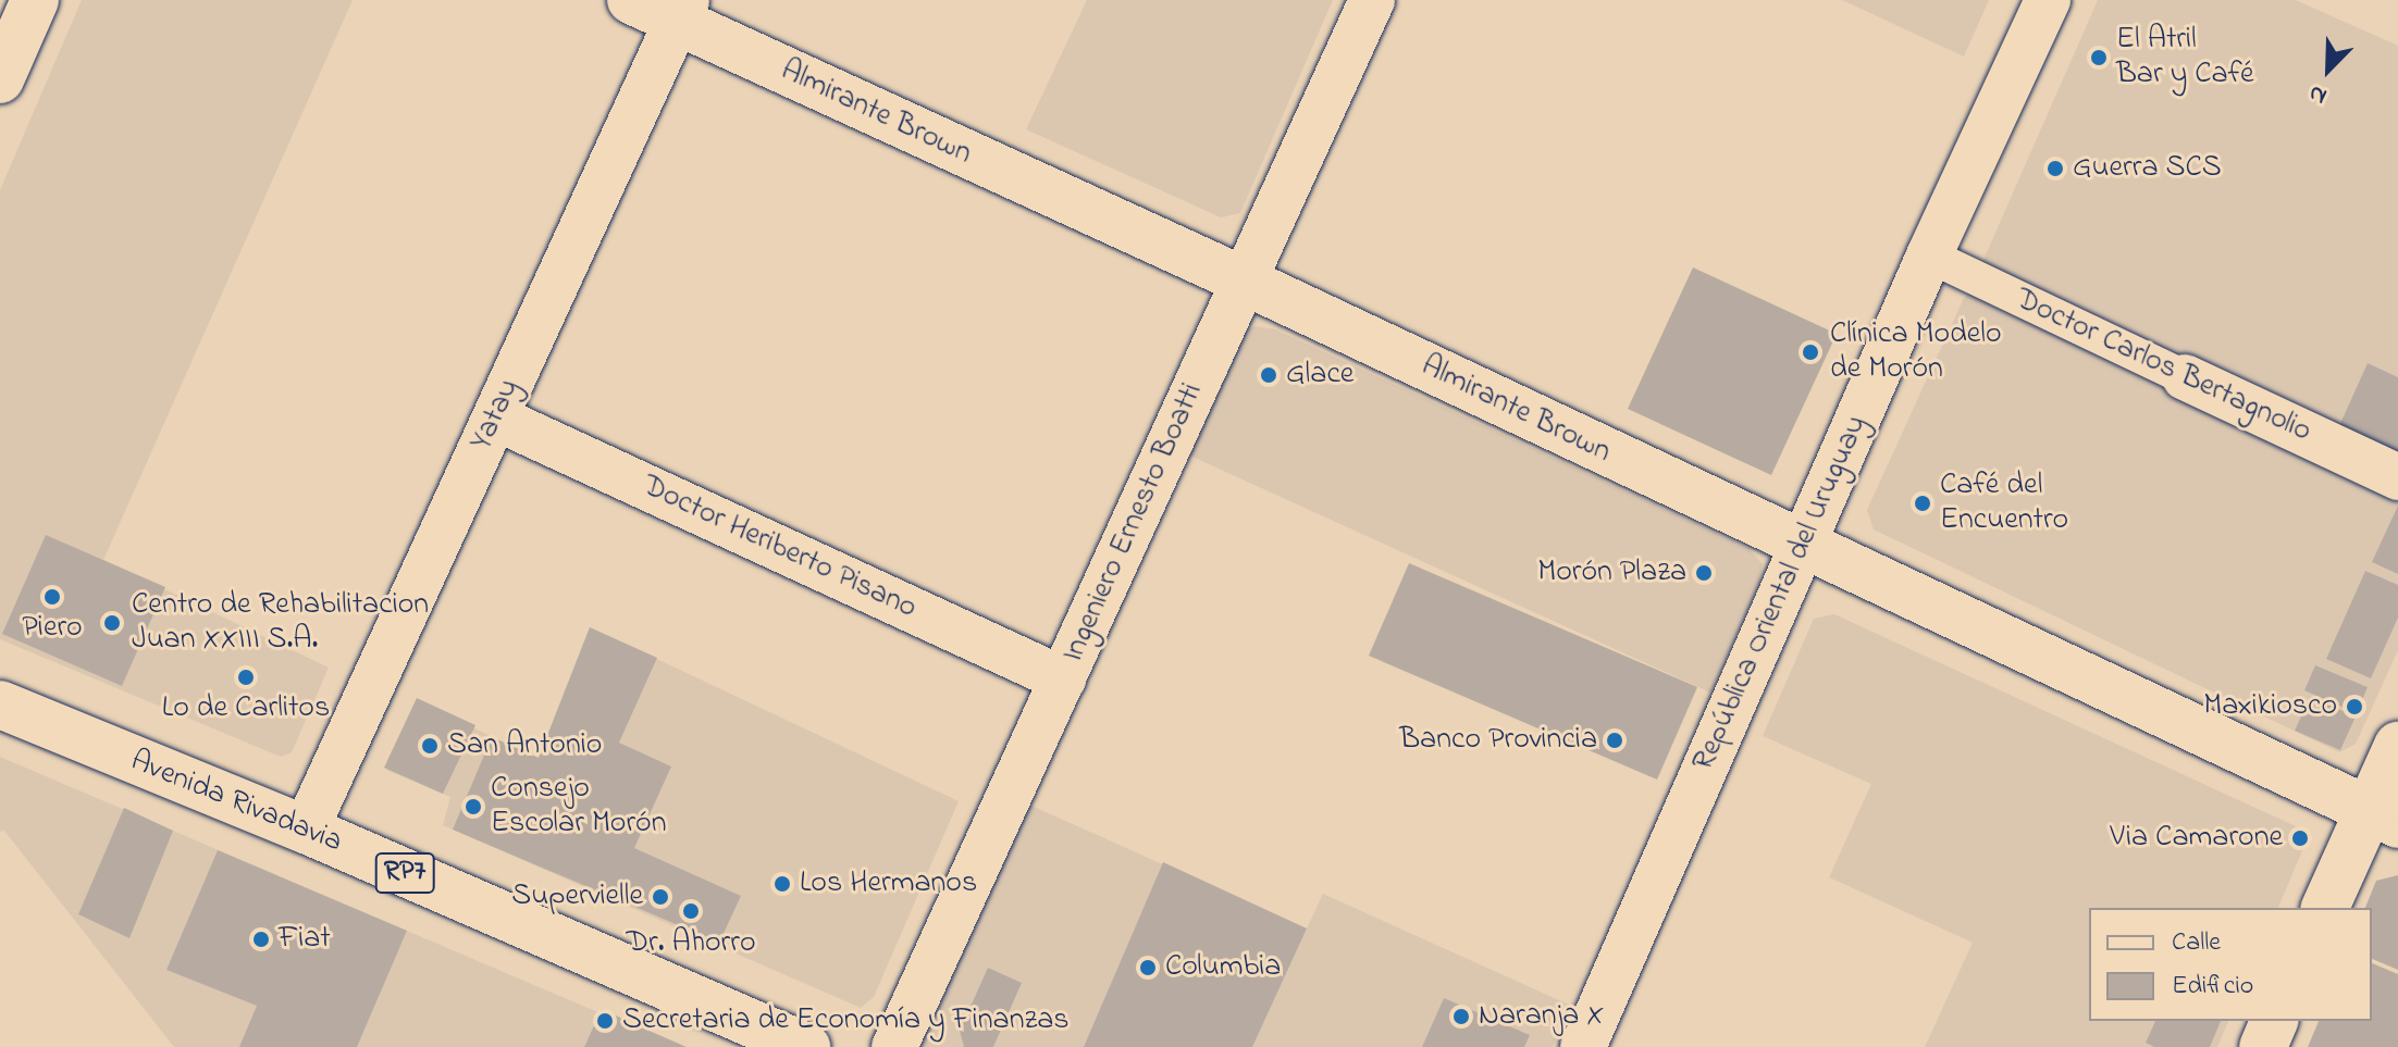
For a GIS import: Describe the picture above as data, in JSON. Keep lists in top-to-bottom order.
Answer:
{
  "streets": {
    "street": [
      "Almirante Brown",
      "Doctor Carlos Bertagnolio",
      "Yatay",
      "Ingeniero Ernesto Boatti",
      "Doctor Heriberto Pisano",
      "República Oriental del Uruguay",
      "Avenida Rivadavia",
      "RP7"
    ]
  },
  "crossings": [
    ["Almirante Brown", "Yatay"],
    ["Almirante Brown", "Ingeniero Ernesto Boatti"],
    ["Almirante Brown", "República Oriental del Uruguay"],
    ["Doctor Carlos Bertagnolio", "República Oriental del Uruguay"],
    ["Yatay", "Doctor Heriberto Pisano"],
    ["Yatay", "Avenida Rivadavia"],
    ["Ingeniero Ernesto Boatti", "Doctor Heriberto Pisano"]
  ],
  "places": [
    "El Atril Bar y Café",
    "Guerra SCS",
    "Clínica Modelo de Morón",
    "Glace",
    "Café del Encuentro",
    "Morón Plaza",
    "Piero",
    "Centro de Rehabilitacion Juan XXIII S.A.",
    "Lo de Carlitos",
    "Maxikiosco",
    "Banco Provincia",
    "San Antonio",
    "Consejo Escolar Morón",
    "Via Camarone",
    "Los Hermanos",
    "Supervielle",
    "Dr. Ahorro",
    "Fiat",
    "Columbia",
    "Naranja X",
    "Secretaria de Economía y Finanzas"
  ],
  "legend": ["Calle", "Edificio"],
  "north": "bottom left"
}
